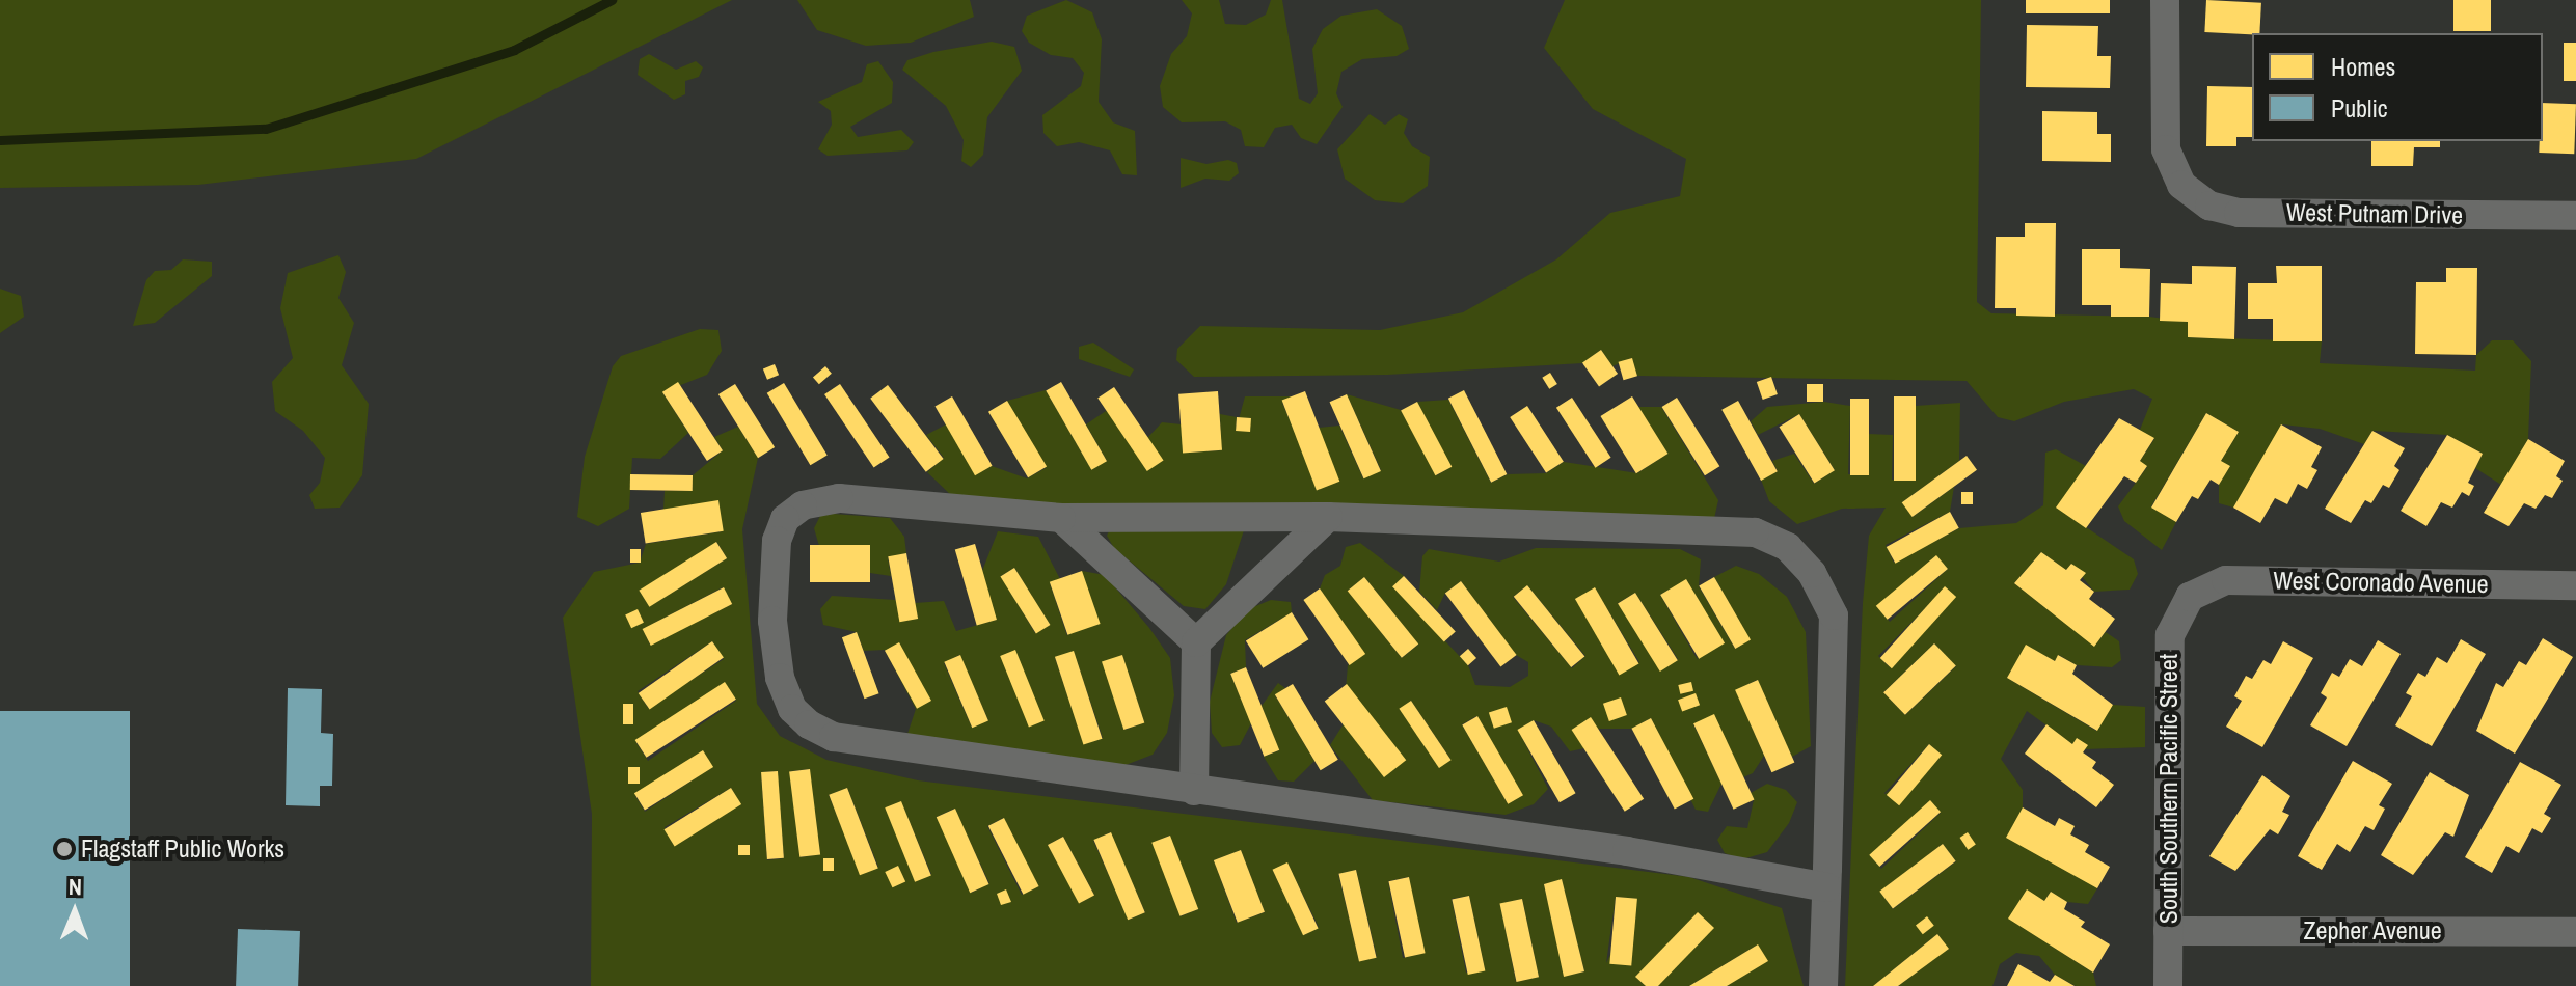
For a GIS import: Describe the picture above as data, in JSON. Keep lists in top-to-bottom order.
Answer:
{
  "streets": {
    "street": [
      "West Putnam Drive",
      "West Coronado Avenue",
      "South Southern Pacific Street",
      "Zepher Avenue"
    ]
  },
  "crossings": [
    ["West Coronado Avenue", "South Southern Pacific Street"],
    ["South Southern Pacific Street", "Zepher Avenue"]
  ],
  "places": ["Flagstaff Public Works"],
  "legend": ["Homes", "Public"],
  "north": "top"
}
